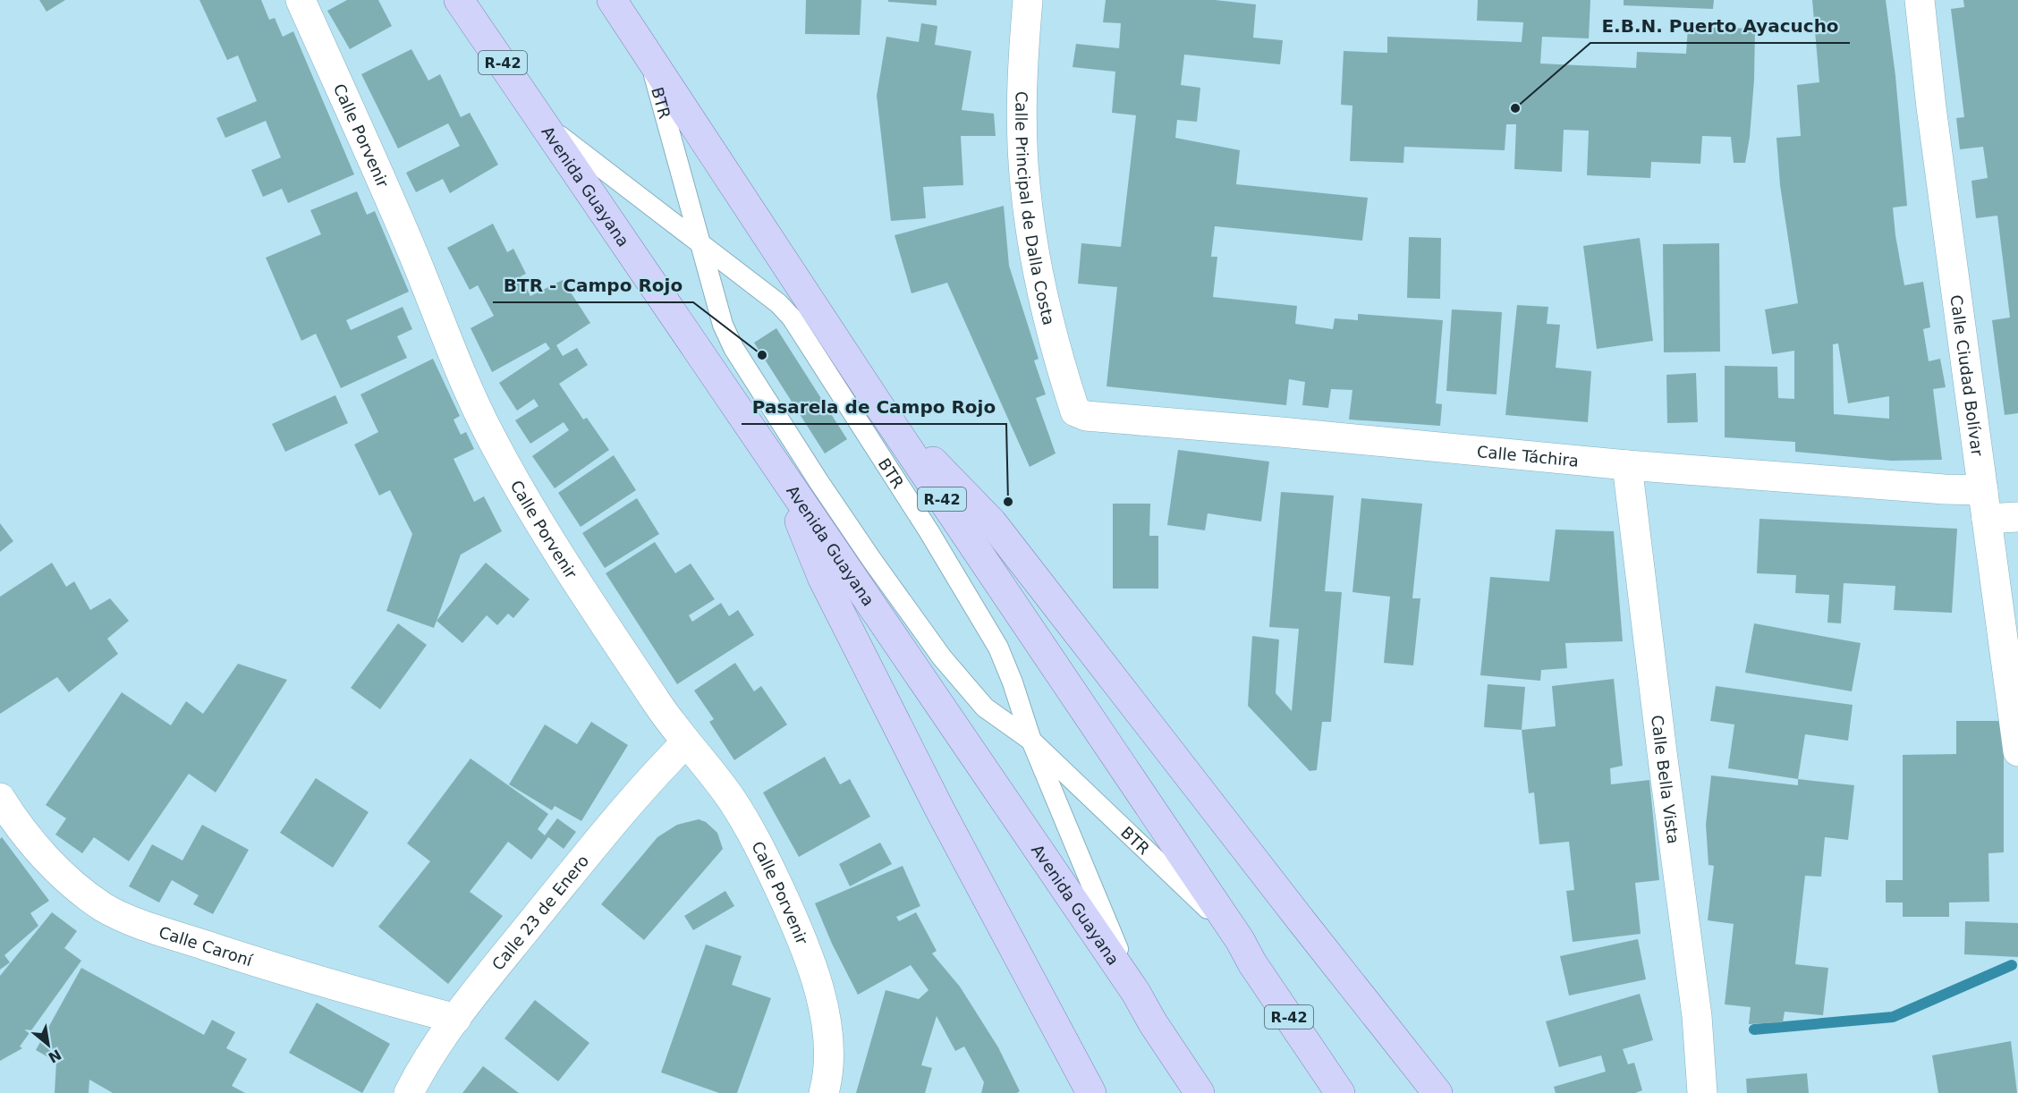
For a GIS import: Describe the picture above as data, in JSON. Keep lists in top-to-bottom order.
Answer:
{
  "streets": {
    "main road": ["R-42", "Avenida Guayana"],
    "street": [
      "Calle Porvenir",
      "Calle Principal de Dalla Costa",
      "Calle Ciudad Bolívar",
      "Calle Táchira",
      "Calle Bella Vista",
      "Calle 23 de Enero",
      "Calle Caroní"
    ],
    "lane": ["BTR"]
  },
  "crossings": [
    ["R-42", "BTR"],
    ["BTR", "Avenida Guayana"],
    ["Calle Porvenir", "Calle 23 de Enero"],
    ["Calle Principal de Dalla Costa", "Calle Táchira"],
    ["Calle Ciudad Bolívar", "Calle Táchira"],
    ["Calle Táchira", "Calle Bella Vista"],
    ["Calle 23 de Enero", "Calle Caroní"]
  ],
  "places": ["E.B.N. Puerto Ayacucho", "BTR - Campo Rojo", "Pasarela de Campo Rojo"],
  "north": "bottom right"
}
